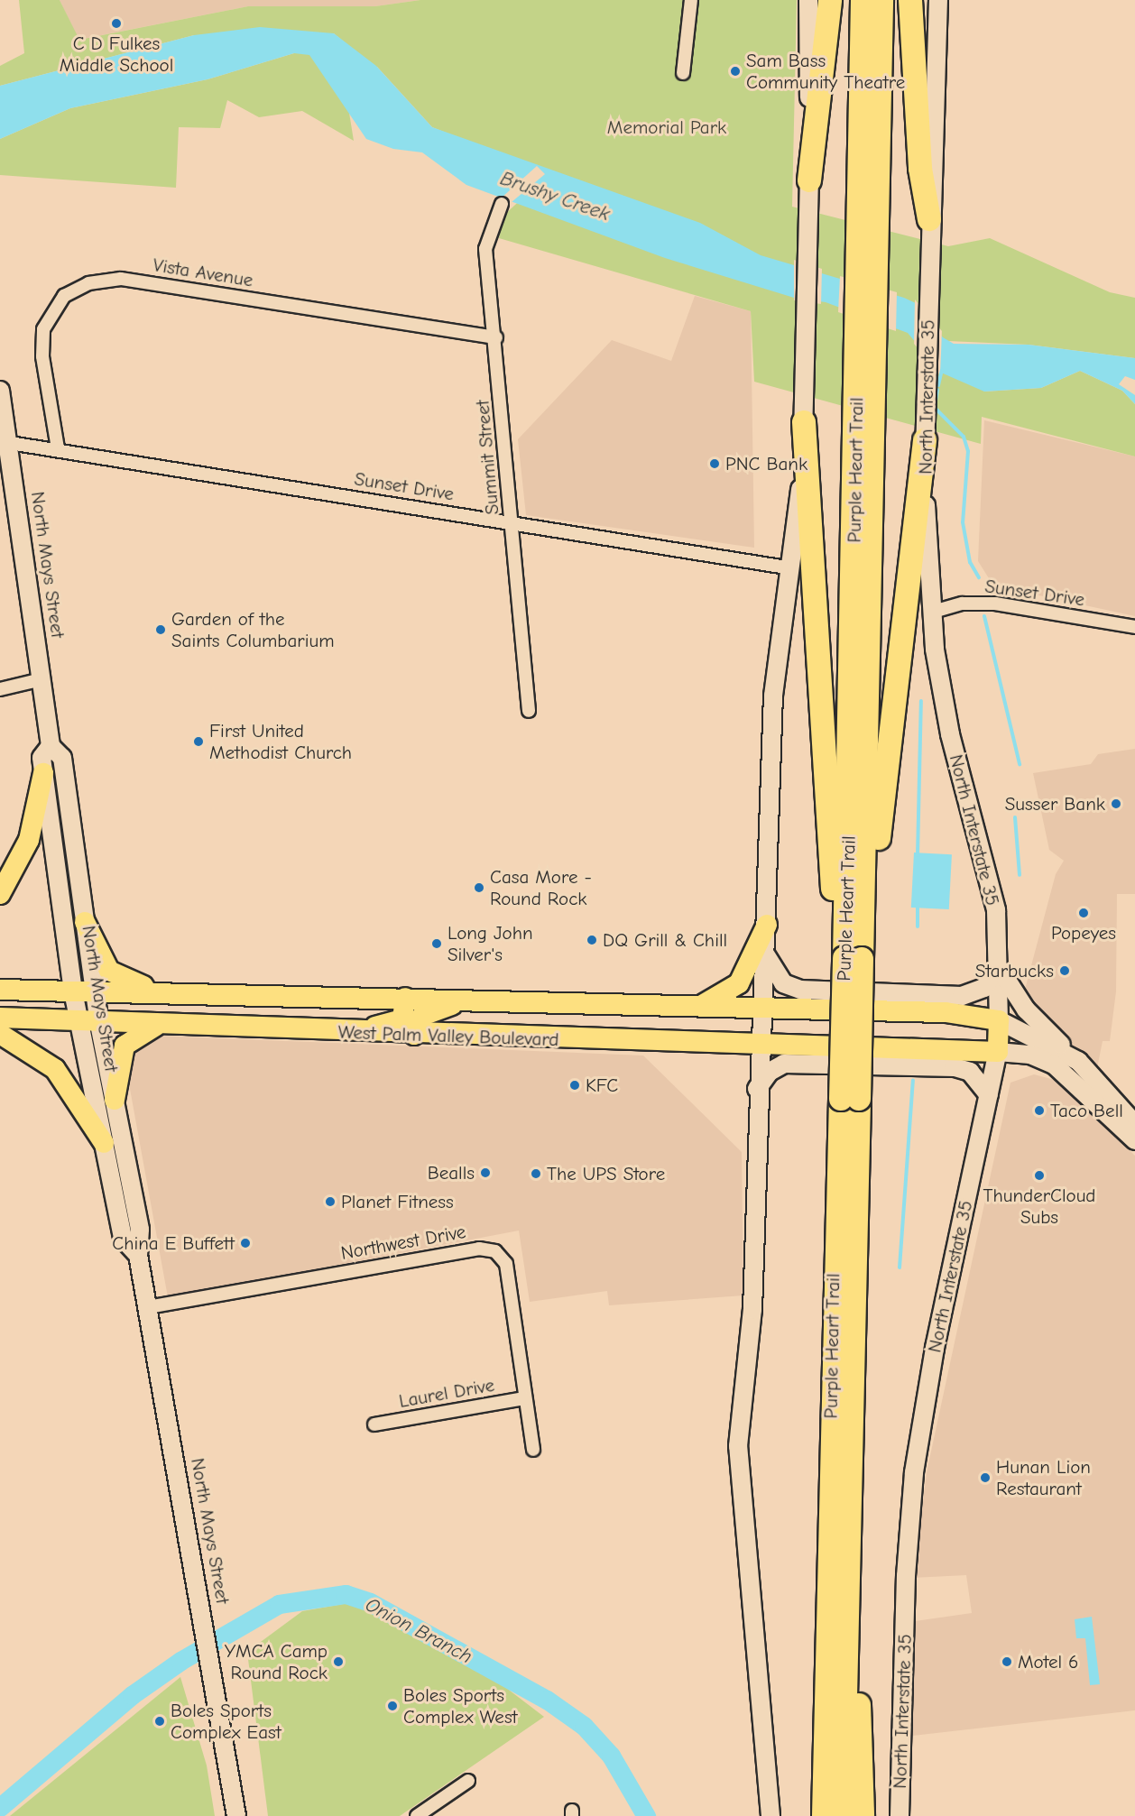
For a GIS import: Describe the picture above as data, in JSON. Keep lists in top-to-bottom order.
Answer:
{
  "streets": {
    "highway": ["North Interstate 35", "Purple Heart Trail", "West Palm Valley Boulevard"],
    "main road": ["North Mays Street"],
    "street": [
      "Vista Avenue",
      "Summit Street",
      "Sunset Drive",
      "Northwest Drive",
      "Laurel Drive"
    ]
  },
  "crossings": [
    ["Vista Avenue", "Summit Street"],
    ["Vista Avenue", "Sunset Drive"],
    ["North Interstate 35", "Sunset Drive"],
    ["North Interstate 35", "West Palm Valley Boulevard"],
    ["Summit Street", "Sunset Drive"],
    ["Sunset Drive", "North Mays Street"],
    ["North Mays Street", "West Palm Valley Boulevard"],
    ["North Mays Street", "Northwest Drive"],
    ["Northwest Drive", "Laurel Drive"]
  ],
  "water": ["Brushy Creek", "Onion Branch"],
  "parks": ["Memorial Park"],
  "places": [
    "C D Fulkes Middle School",
    "Sam Bass Community Theatre",
    "PNC Bank",
    "Garden of the Saints Columbarium",
    "First United Methodist Church",
    "Susser Bank",
    "Casa More - Round Rock",
    "Popeyes",
    "DQ Grill & Chill",
    "Long John Silver's",
    "Starbucks",
    "KFC",
    "Taco Bell",
    "Bealls",
    "The UPS Store",
    "ThunderCloud Subs",
    "Planet Fitness",
    "China E Buffett",
    "Hunan Lion Restaurant",
    "YMCA Camp Round Rock",
    "Motel 6",
    "Boles Sports Complex West",
    "Boles Sports Complex East"
  ]
}
